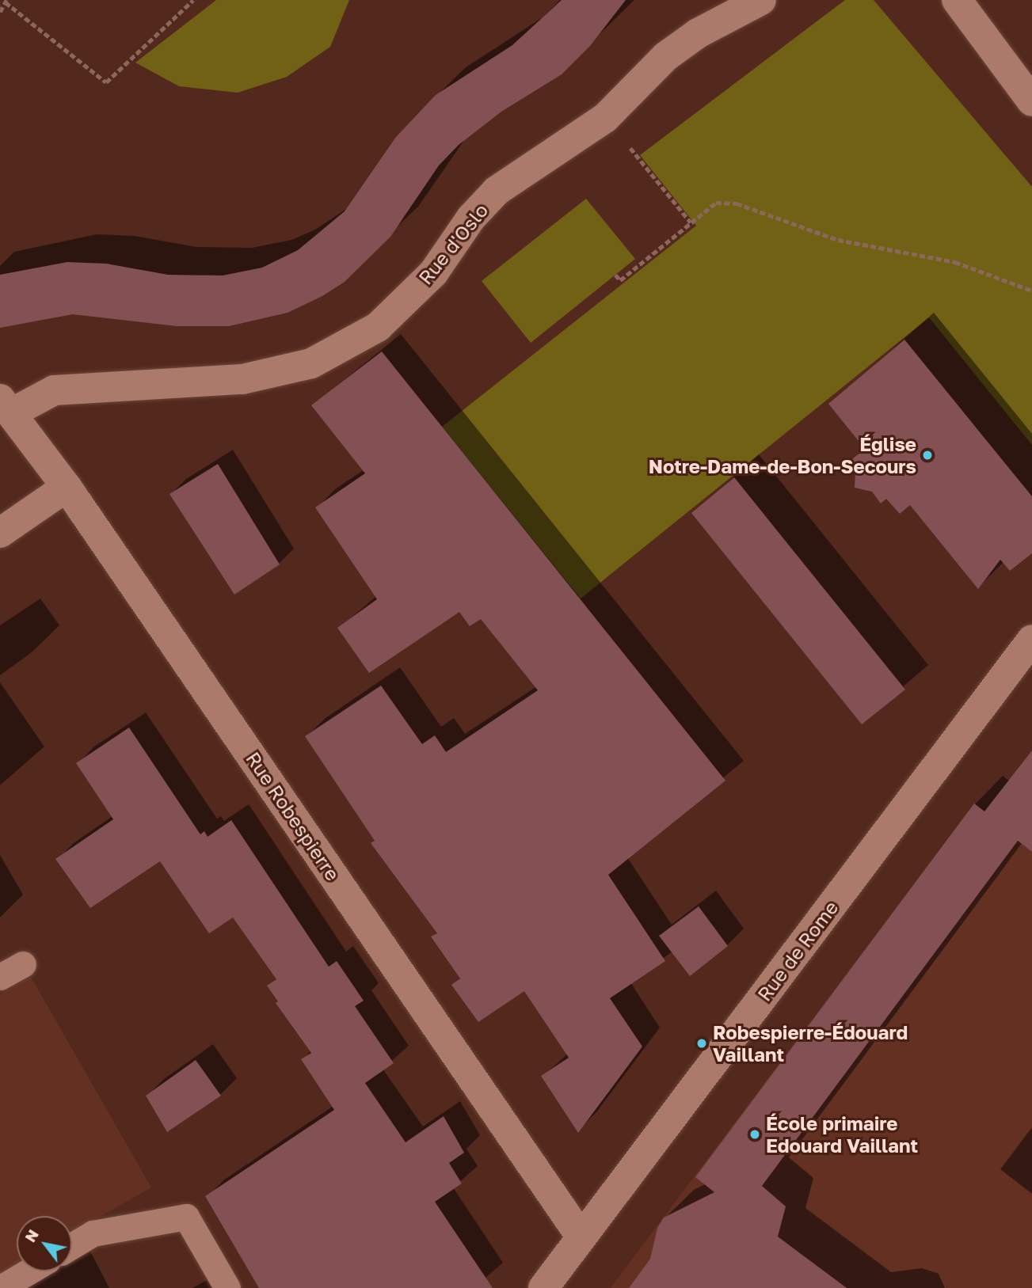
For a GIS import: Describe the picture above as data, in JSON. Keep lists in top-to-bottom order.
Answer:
{
  "streets": {
    "street": ["Rue d'Oslo", "Rue Robespierre", "Rue de Rome"]
  },
  "crossings": [
    ["Rue d'Oslo", "Rue Robespierre"],
    ["Rue Robespierre", "Rue de Rome"]
  ],
  "places": ["Église Notre-Dame-de-Bon-Secours", "Robespierre-Édouard Vaillant", "École primaire Edouard Vaillant"],
  "north": "top left"
}
